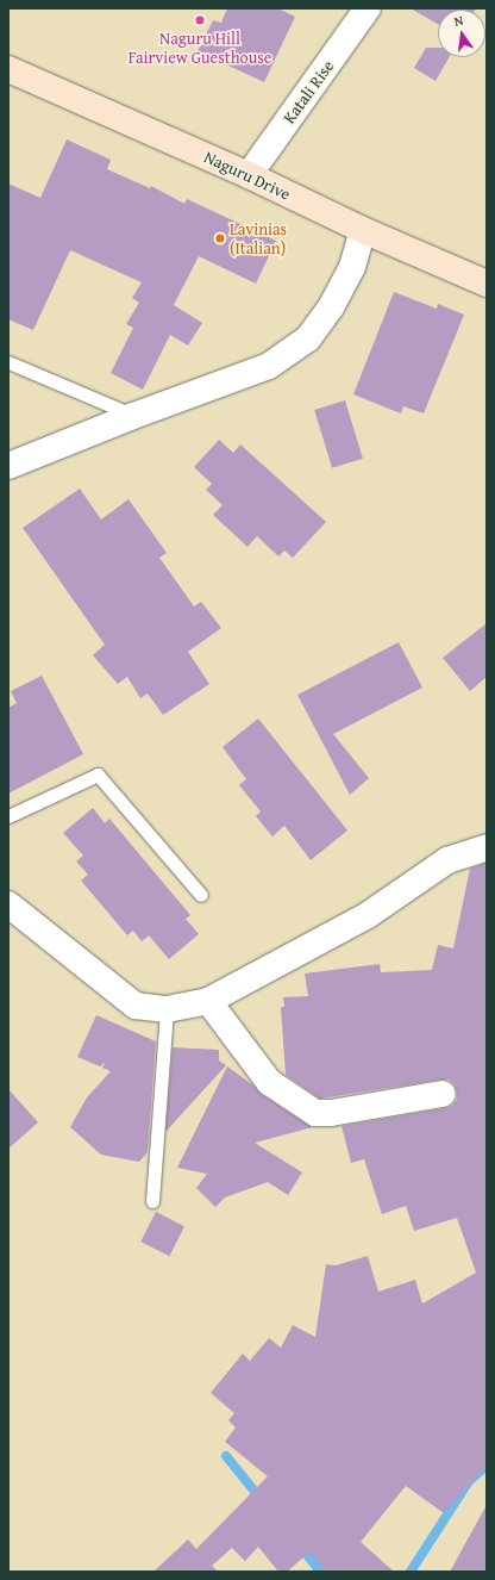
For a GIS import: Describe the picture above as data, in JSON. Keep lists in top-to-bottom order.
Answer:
{
  "streets": {
    "street": ["Katali Rise", "Naguru Drive"]
  },
  "crossings": [
    ["Katali Rise", "Naguru Drive"]
  ],
  "places": ["Naguru Hill Fairview Guesthouse", "Lavinias (Italian)"],
  "north": "top"
}
